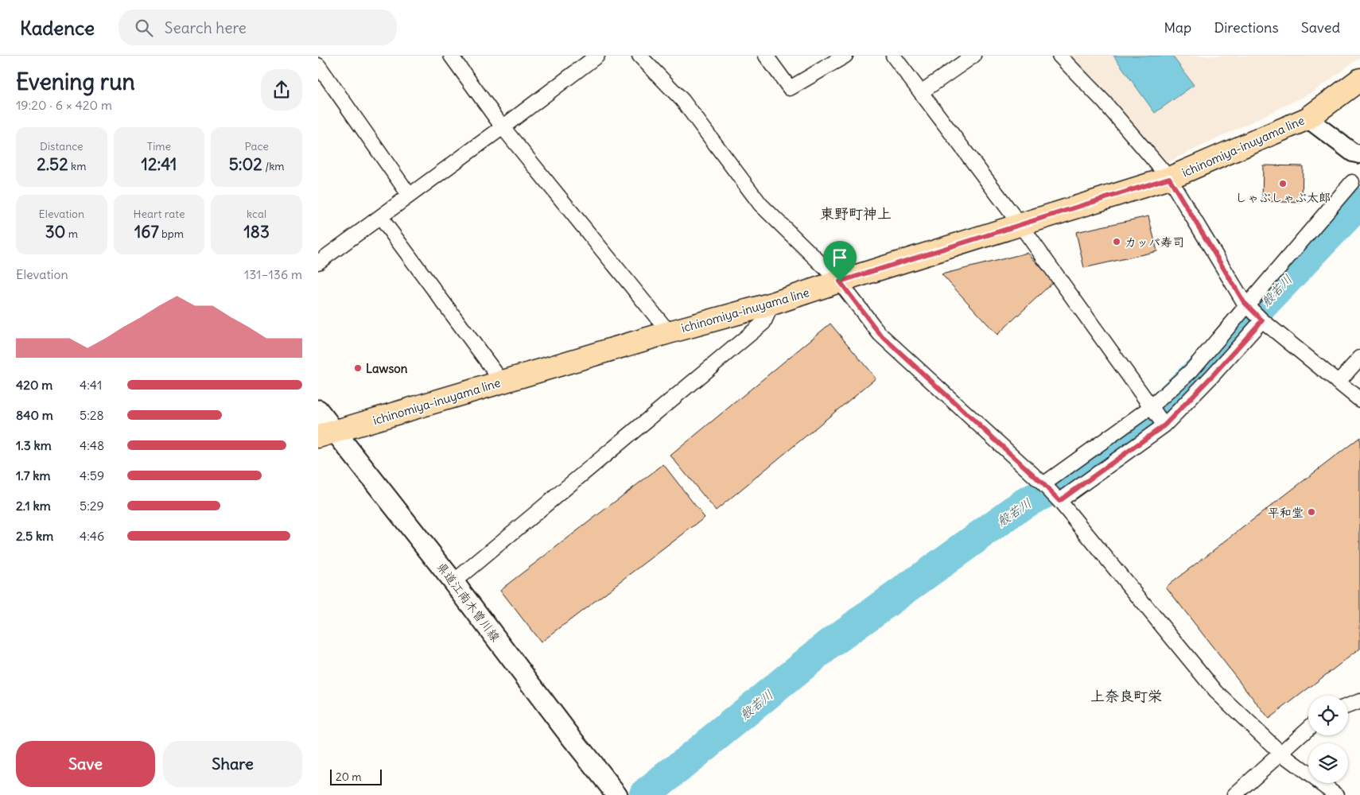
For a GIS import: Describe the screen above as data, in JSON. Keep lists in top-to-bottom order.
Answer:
{
  "streets": {
    "main road": ["ichinomiya-inuyama line", "県道江南木曽川線"]
  },
  "crossings": [
    ["ichinomiya-inuyama line", "県道江南木曽川線"]
  ],
  "districts": ["東野町神上", "上奈良町栄"],
  "water": ["般若川"],
  "places": [
    "しゃぶしゃぶ太郎",
    "カッパ寿司",
    "Lawson",
    "平和堂"
  ],
  "scale_bar": "20 m",
  "page": {
    "header": "Kadence",
    "search": "Search here",
    "nav": ["Map", "Directions", "Saved"],
    "heading": ["Evening run", "19:20 · 6 × 420 m"],
    "stats": [
      ["Distance", "2.52 km"],
      ["Time", "12:41"],
      ["Pace", "5:02 /km"],
      ["Elevation", "30 m"],
      ["Heart rate", "167 bpm"],
      ["kcal", "183"]
    ],
    "chart": ["Elevation", "131–136 m"],
    "list": [
      {
        "name": "420 m",
        "note": "4:41"
      },
      {
        "name": "840 m",
        "note": "5:28"
      },
      {
        "name": "1.3 km",
        "note": "4:48"
      },
      {
        "name": "1.7 km",
        "note": "4:59"
      },
      {
        "name": "2.1 km",
        "note": "5:29"
      },
      {
        "name": "2.5 km",
        "note": "4:46"
      }
    ],
    "buttons": ["Save", "Share"],
    "scale": "20 m"
  }
}
